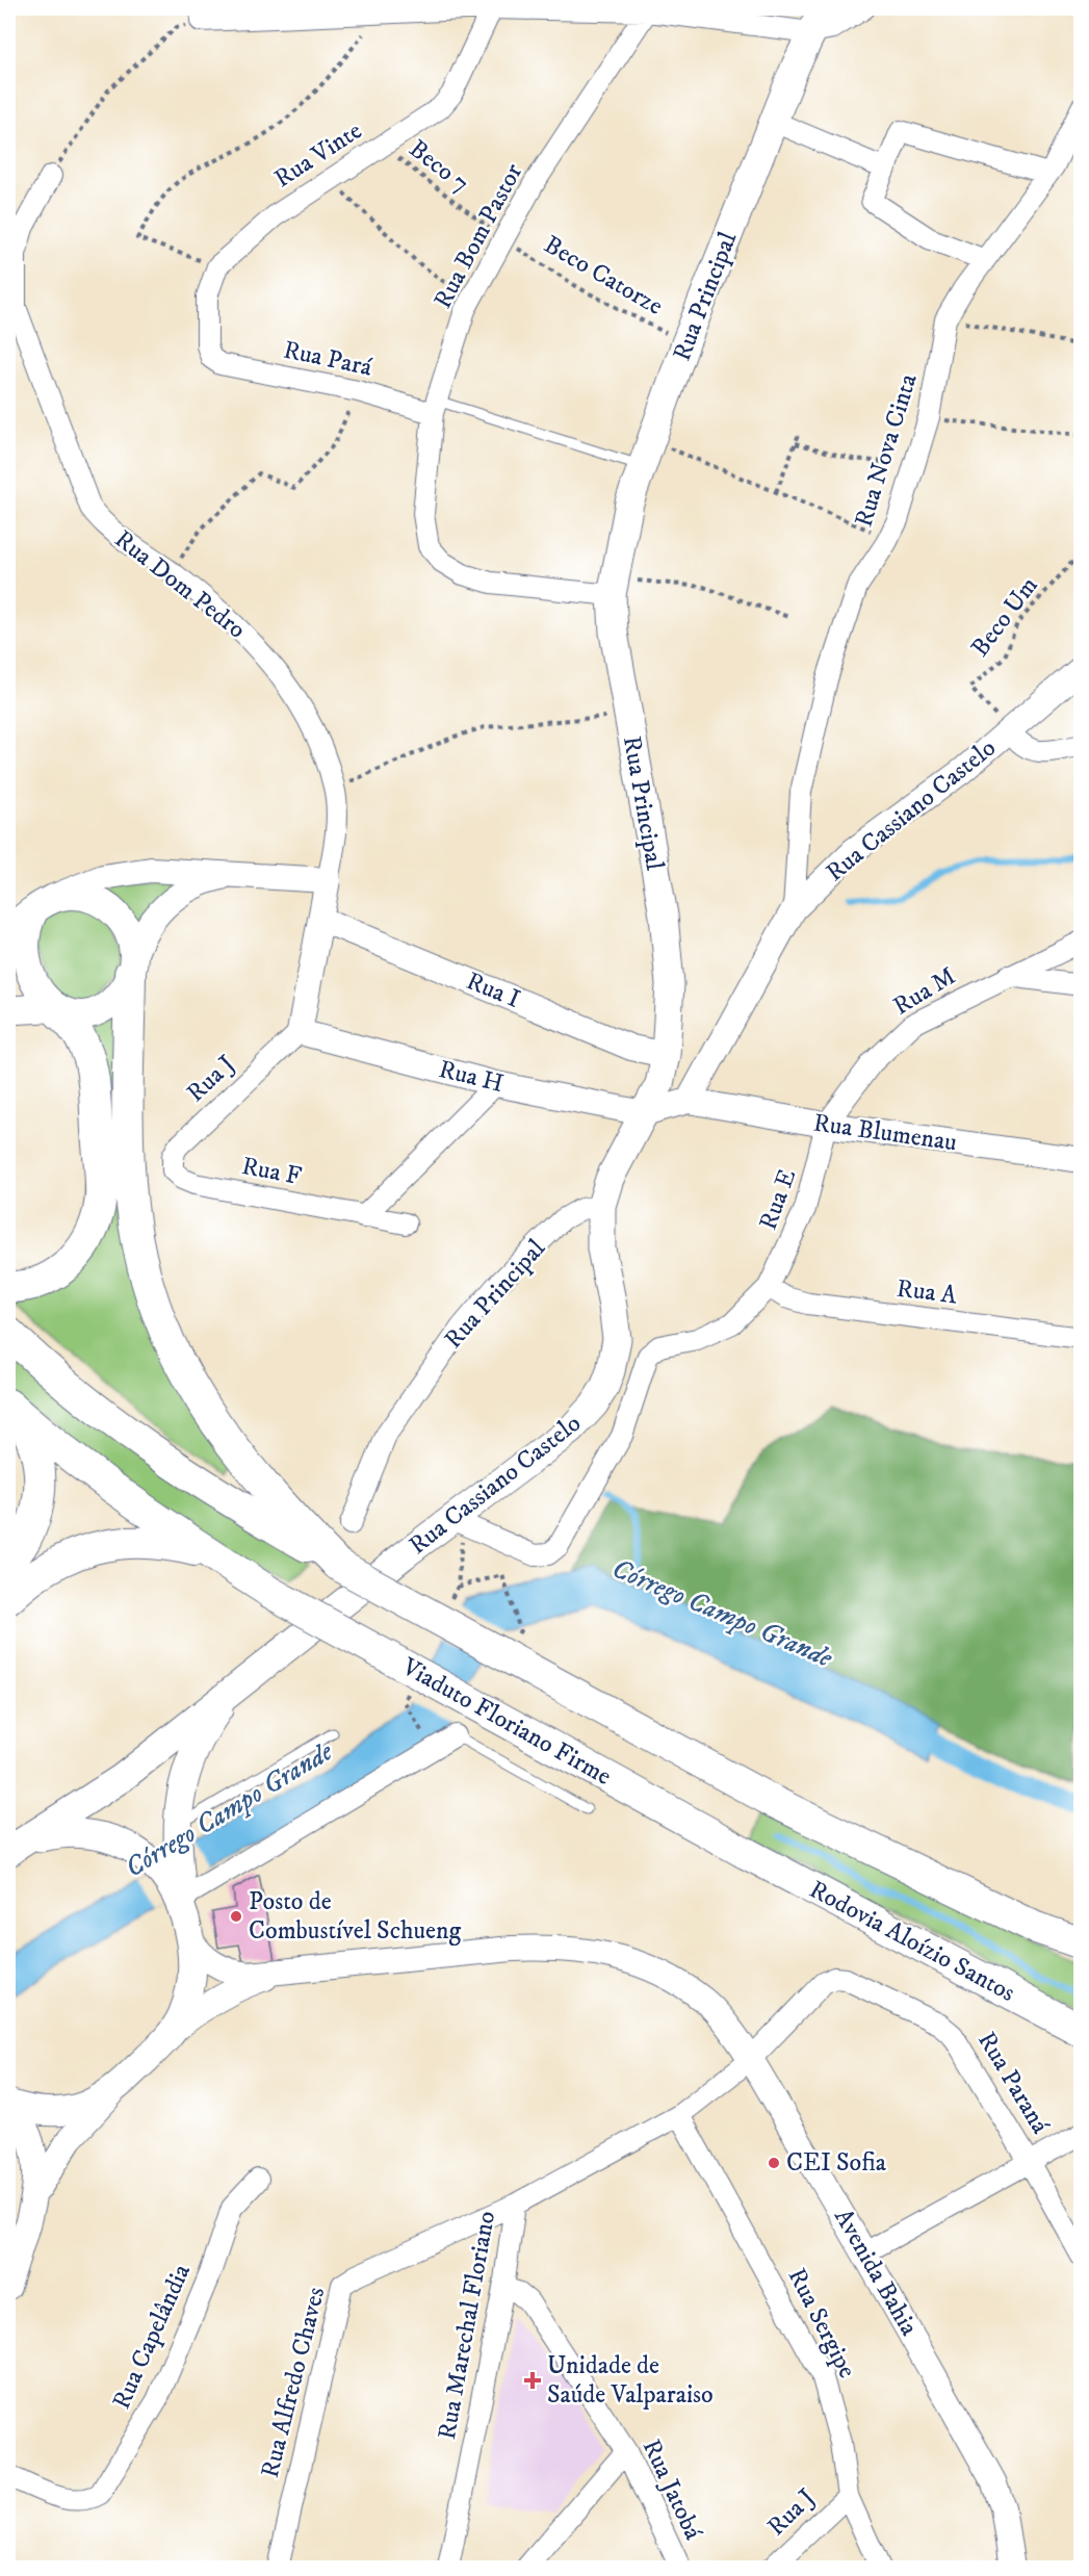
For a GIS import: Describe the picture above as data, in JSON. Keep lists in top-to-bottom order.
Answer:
{
  "streets": {
    "main road": [
      "Rua Principal",
      "Rua Cassiano Castelo",
      "Viaduto Floriano Firme",
      "Rodovia Aloízio Santos"
    ],
    "street": [
      "Rua Vinte",
      "Rua Bom Pastor",
      "Rua Pará",
      "Rua Nova Cinta",
      "Rua Dom Pedro",
      "Rua I",
      "Rua M",
      "Rua H",
      "Rua J",
      "Rua Blumenau",
      "Rua F",
      "Rua E",
      "Rua A",
      "Rua Paraná",
      "Avenida Bahia",
      "Rua Sergipe",
      "Rua Marechal Floriano",
      "Rua Capelândia",
      "Rua Alfredo Chaves",
      "Rua Jatobá"
    ],
    "path": ["Beco 7", "Beco Catorze", "Beco Um"]
  },
  "crossings": [
    ["Rua Vinte", "Beco 7"],
    ["Rua Vinte", "Rua Pará"],
    ["Beco 7", "Rua Bom Pastor"],
    ["Beco 7", "Beco Catorze"],
    ["Rua Bom Pastor", "Beco Catorze"],
    ["Rua Bom Pastor", "Rua Principal"],
    ["Rua Bom Pastor", "Rua Pará"],
    ["Beco Catorze", "Rua Principal"],
    ["Rua Principal", "Rua Pará"],
    ["Rua Principal", "Rua Cassiano Castelo"],
    ["Rua Principal", "Rua I"],
    ["Rua Principal", "Rua H"],
    ["Rua Nova Cinta", "Rua Cassiano Castelo"],
    ["Rua Dom Pedro", "Rua I"],
    ["Rua Dom Pedro", "Rua H"],
    ["Rua Dom Pedro", "Rua J"],
    ["Beco Um", "Rua Cassiano Castelo"],
    ["Rua Cassiano Castelo", "Rua Blumenau"],
    ["Rua Cassiano Castelo", "Rua E"],
    ["Rua Cassiano Castelo", "Avenida Bahia"],
    ["Rua M", "Rua Blumenau"],
    ["Rua M", "Rua E"],
    ["Rua H", "Rua J"],
    ["Rua J", "Rua F"],
    ["Rua J", "Rua Sergipe"],
    ["Rua Blumenau", "Rua E"],
    ["Rua E", "Rua A"],
    ["Viaduto Floriano Firme", "Rodovia Aloízio Santos"],
    ["Rua Paraná", "Rua Marechal Floriano"],
    ["Avenida Bahia", "Rua Marechal Floriano"],
    ["Rua Sergipe", "Rua Marechal Floriano"],
    ["Rua Marechal Floriano", "Rua Alfredo Chaves"],
    ["Rua Marechal Floriano", "Rua Jatobá"]
  ],
  "water": ["Córrego Campo Grande"],
  "places": {
    "other": ["Posto de Combustível Schueng", "CEI Sofia"],
    "health": ["Unidade de Saúde Valparaiso"]
  }
}
